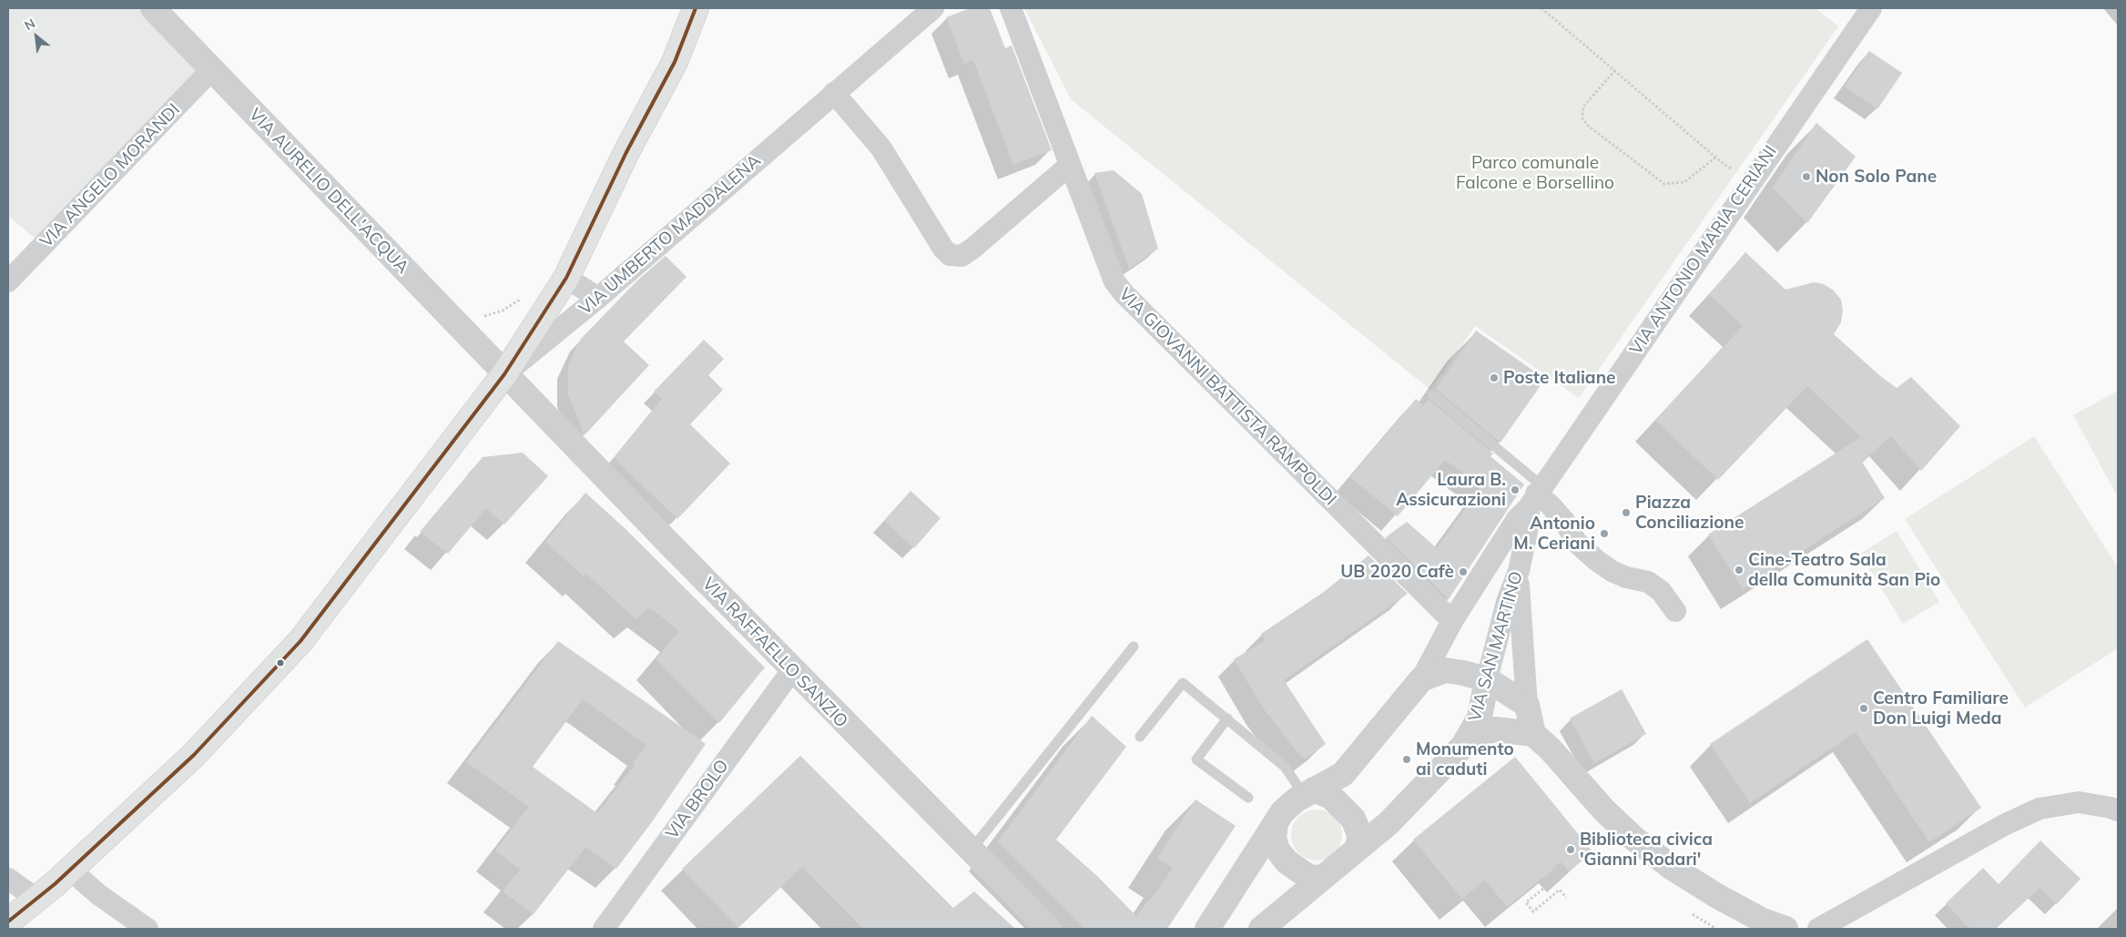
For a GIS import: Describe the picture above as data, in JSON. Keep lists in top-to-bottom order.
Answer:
{
  "streets": {
    "street": [
      "VIA ANGELO MORANDI",
      "VIA AURELIO DELL'ACQUA",
      "VIA UMBERTO MADDALENA",
      "VIA ANTONIO MARIA CERIANI",
      "VIA GIOVANNI BATTISTA RAMPOLDI",
      "VIA SAN MARTINO",
      "VIA RAFFAELLO SANZIO",
      "VIA BROLO"
    ]
  },
  "crossings": [
    ["VIA ANGELO MORANDI", "VIA AURELIO DELL'ACQUA"],
    ["VIA AURELIO DELL'ACQUA", "VIA UMBERTO MADDALENA"],
    ["VIA AURELIO DELL'ACQUA", "VIA RAFFAELLO SANZIO"],
    ["VIA UMBERTO MADDALENA", "VIA RAFFAELLO SANZIO"],
    ["VIA ANTONIO MARIA CERIANI", "VIA GIOVANNI BATTISTA RAMPOLDI"],
    ["VIA ANTONIO MARIA CERIANI", "VIA SAN MARTINO"],
    ["VIA RAFFAELLO SANZIO", "VIA BROLO"]
  ],
  "parks": ["Parco comunale Falcone e Borsellino"],
  "places": [
    "Non Solo Pane",
    "Poste Italiane",
    "Laura B. Assicurazioni",
    "Piazza Conciliazione",
    "Antonio M. Ceriani",
    "Cine-Teatro Sala della Comunità San Pio",
    "UB 2020 Cafè",
    "Centro Familiare Don Luigi Meda",
    "Monumento ai caduti",
    "Biblioteca civica 'Gianni Rodari'"
  ],
  "north": "top left"
}
